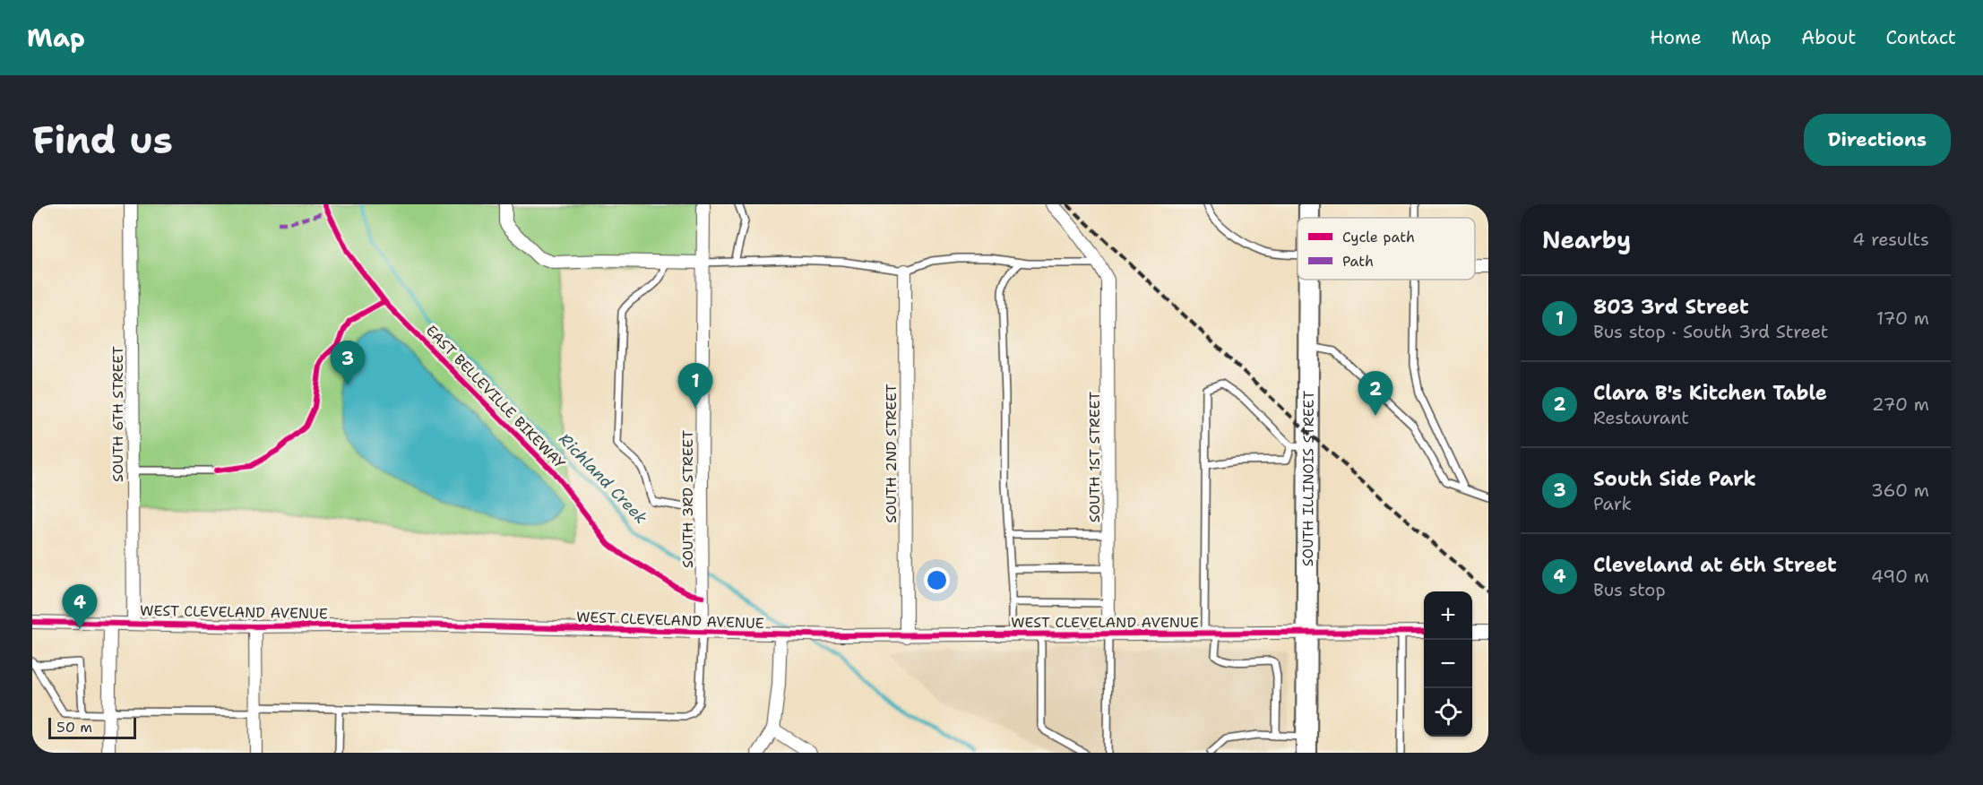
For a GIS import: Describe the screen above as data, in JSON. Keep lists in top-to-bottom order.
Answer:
{
  "streets": {
    "main road": ["SOUTH ILLINOIS STREET"],
    "street": [
      "SOUTH 6TH STREET",
      "SOUTH 2ND STREET",
      "SOUTH 1ST STREET",
      "SOUTH 3RD STREET",
      "WEST CLEVELAND AVENUE"
    ],
    "cycle path": ["EAST BELLEVILLE BIKEWAY"]
  },
  "crossings": [
    ["SOUTH 6TH STREET", "WEST CLEVELAND AVENUE"],
    ["SOUTH 2ND STREET", "WEST CLEVELAND AVENUE"],
    ["SOUTH 1ST STREET", "WEST CLEVELAND AVENUE"],
    ["SOUTH ILLINOIS STREET", "WEST CLEVELAND AVENUE"],
    ["SOUTH 3RD STREET", "WEST CLEVELAND AVENUE"]
  ],
  "water": ["Richland Creek"],
  "legend": ["Cycle path", "Path"],
  "scale_bar": "50 m",
  "page": {
    "header": "Map",
    "nav": [
      "Home",
      "Map",
      "About",
      "Contact"
    ],
    "buttons": "Directions",
    "title": "Find us",
    "heading": ["Nearby", "4 results"],
    "list": [
      {
        "mark": "1",
        "name": "803 3rd Street",
        "note": "Bus stop · South 3rd Street",
        "value": "170 m"
      },
      {
        "mark": "2",
        "name": "Clara B's Kitchen Table",
        "note": "Restaurant",
        "value": "270 m"
      },
      {
        "mark": "3",
        "name": "South Side Park",
        "note": "Park",
        "value": "360 m"
      },
      {
        "mark": "4",
        "name": "Cleveland at 6th Street",
        "note": "Bus stop",
        "value": "490 m"
      }
    ],
    "pins": [
      "3",
      "1",
      "2",
      "4"
    ],
    "map_buttons": ["+", "−"],
    "scale": "50 m"
  }
}
